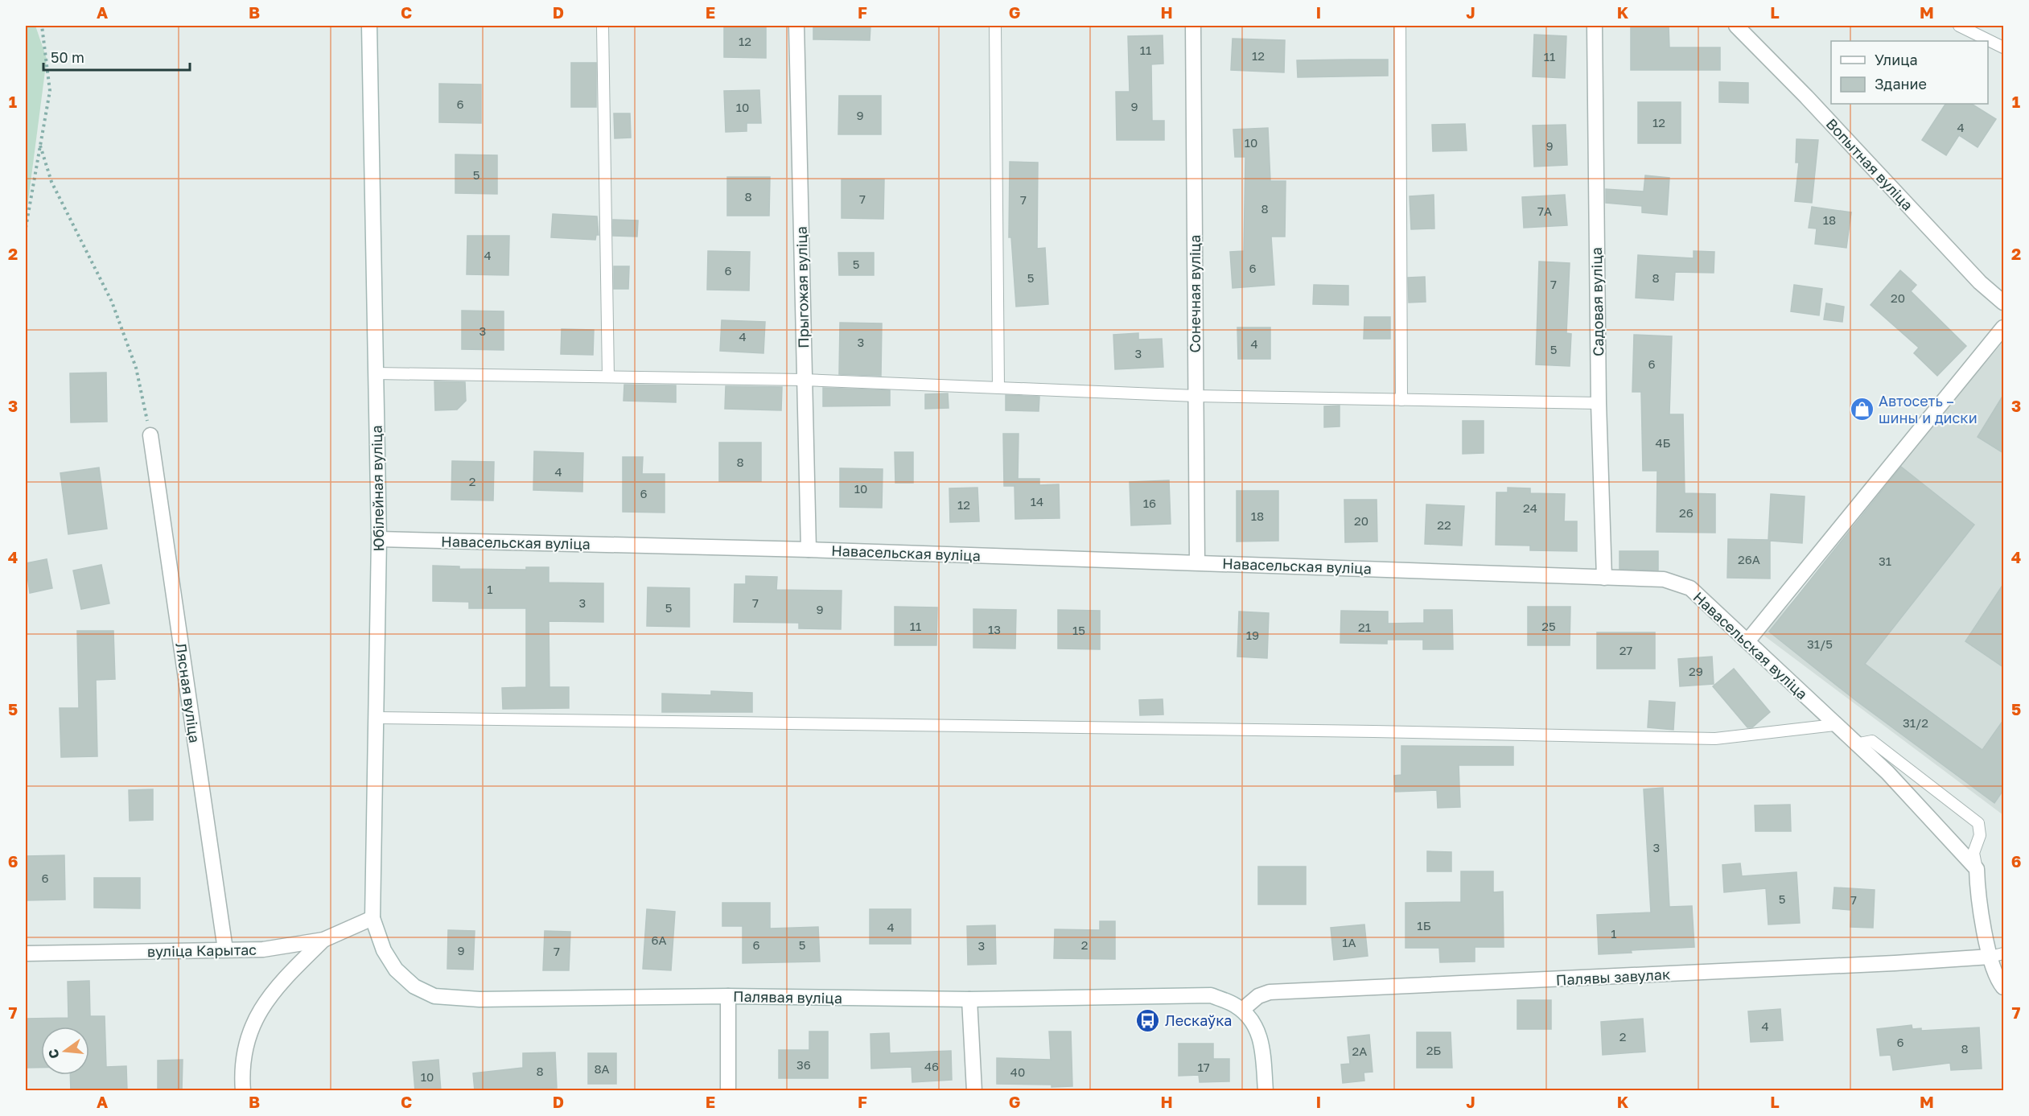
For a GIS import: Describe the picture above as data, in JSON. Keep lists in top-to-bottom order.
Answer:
{
  "streets": {
    "street": [
      "Вопытная вуліца",
      "Прыгожая вуліца",
      "Сонечная вуліца",
      "Садовая вуліца",
      "Юбілейная вуліца",
      "Навасельская вуліца",
      "Лясная вуліца",
      "вуліца Карытас",
      "Палявы завулак",
      "Палявая вуліца"
    ]
  },
  "crossings": [
    ["Прыгожая вуліца", "Навасельская вуліца"],
    ["Сонечная вуліца", "Навасельская вуліца"],
    ["Садовая вуліца", "Навасельская вуліца"],
    ["Юбілейная вуліца", "Навасельская вуліца"],
    ["Юбілейная вуліца", "вуліца Карытас"],
    ["Юбілейная вуліца", "Палявая вуліца"],
    ["Лясная вуліца", "вуліца Карытас"],
    ["Палявы завулак", "Палявая вуліца"]
  ],
  "places": {
    "shop": ["Автосеть – шины и диски"],
    "bus stop": ["Лескаўка"]
  },
  "house_numbers": [
    "12",
    "11",
    "12",
    "11",
    "6",
    "9",
    "10",
    "9",
    "12",
    "4",
    "10",
    "9",
    "5",
    "8",
    "7",
    "7",
    "8",
    "7А",
    "18",
    "4",
    "5",
    "6",
    "6",
    "5",
    "8",
    "7",
    "20",
    "3",
    "4",
    "3",
    "4",
    "5",
    "3",
    "6",
    "4Б",
    "8",
    "4",
    "2",
    "10",
    "6",
    "14",
    "16",
    "12",
    "24",
    "26",
    "18",
    "20",
    "22",
    "26А",
    "31",
    "1",
    "3",
    "7",
    "5",
    "9",
    "11",
    "25",
    "21",
    "13",
    "15",
    "19",
    "31/5",
    "27",
    "29",
    "31/2",
    "3",
    "6",
    "5",
    "7",
    "1Б",
    "4",
    "1",
    "6А",
    "1А",
    "6",
    "5",
    "2",
    "3",
    "9",
    "7",
    "4",
    "2",
    "6",
    "8",
    "2Б",
    "2А",
    "36",
    "46",
    "17",
    "8А",
    "8",
    "40",
    "10"
  ],
  "legend": ["Улица", "Здание"],
  "scale_bar": "50 m",
  "north": "left",
  "grid": {
    "columns": [
      "A",
      "B",
      "C",
      "D",
      "E",
      "F",
      "G",
      "H",
      "I",
      "J",
      "K",
      "L",
      "M"
    ],
    "rows": [
      "1",
      "2",
      "3",
      "4",
      "5",
      "6",
      "7"
    ]
  }
}
